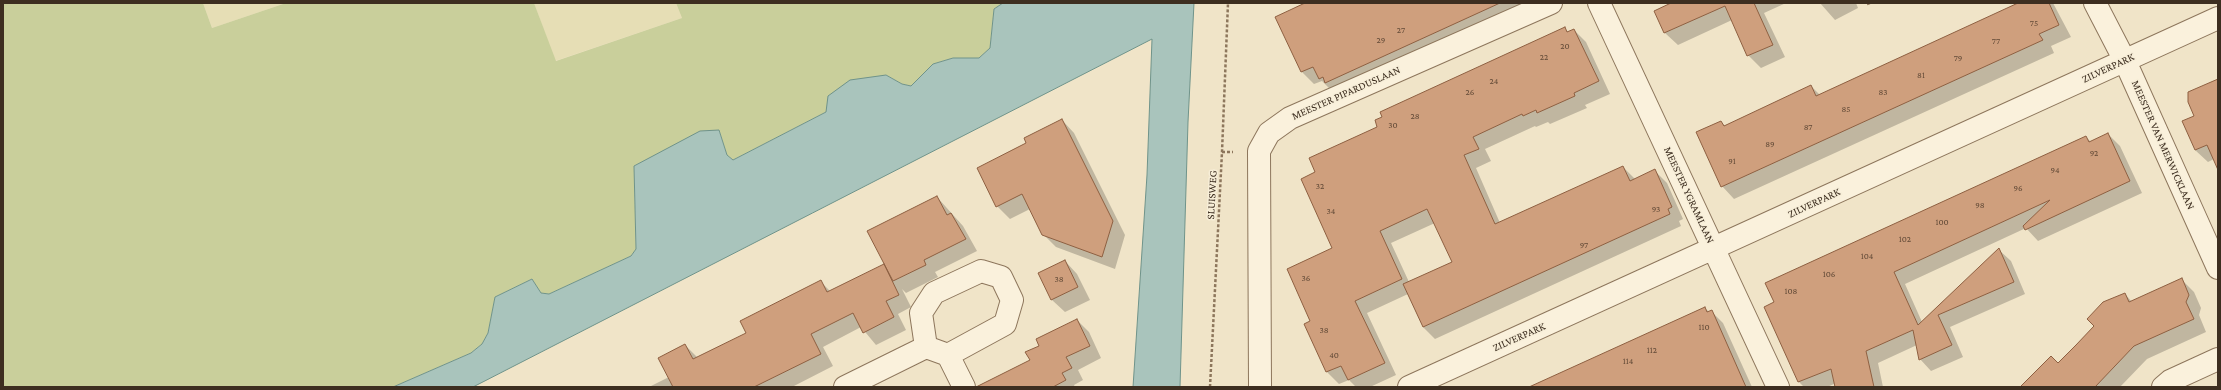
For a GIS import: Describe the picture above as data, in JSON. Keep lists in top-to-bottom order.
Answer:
{
  "streets": {
    "street": [
      "ZILVERPARK",
      "MEESTER PIPARDUSLAAN",
      "MEESTER VAN MERWICKLAAN",
      "MEESTER YGRAMLAAN"
    ],
    "path": ["SLUISWEG"]
  },
  "crossings": [
    ["ZILVERPARK", "MEESTER VAN MERWICKLAAN"],
    ["ZILVERPARK", "MEESTER YGRAMLAAN"]
  ],
  "house_numbers": [
    "75",
    "27",
    "29",
    "77",
    "20",
    "22",
    "79",
    "81",
    "24",
    "26",
    "83",
    "85",
    "28",
    "30",
    "87",
    "89",
    "92",
    "91",
    "94",
    "32",
    "96",
    "98",
    "93",
    "34",
    "100",
    "102",
    "97",
    "104",
    "106",
    "36",
    "38",
    "108",
    "110",
    "38",
    "112",
    "40",
    "114"
  ]
}
